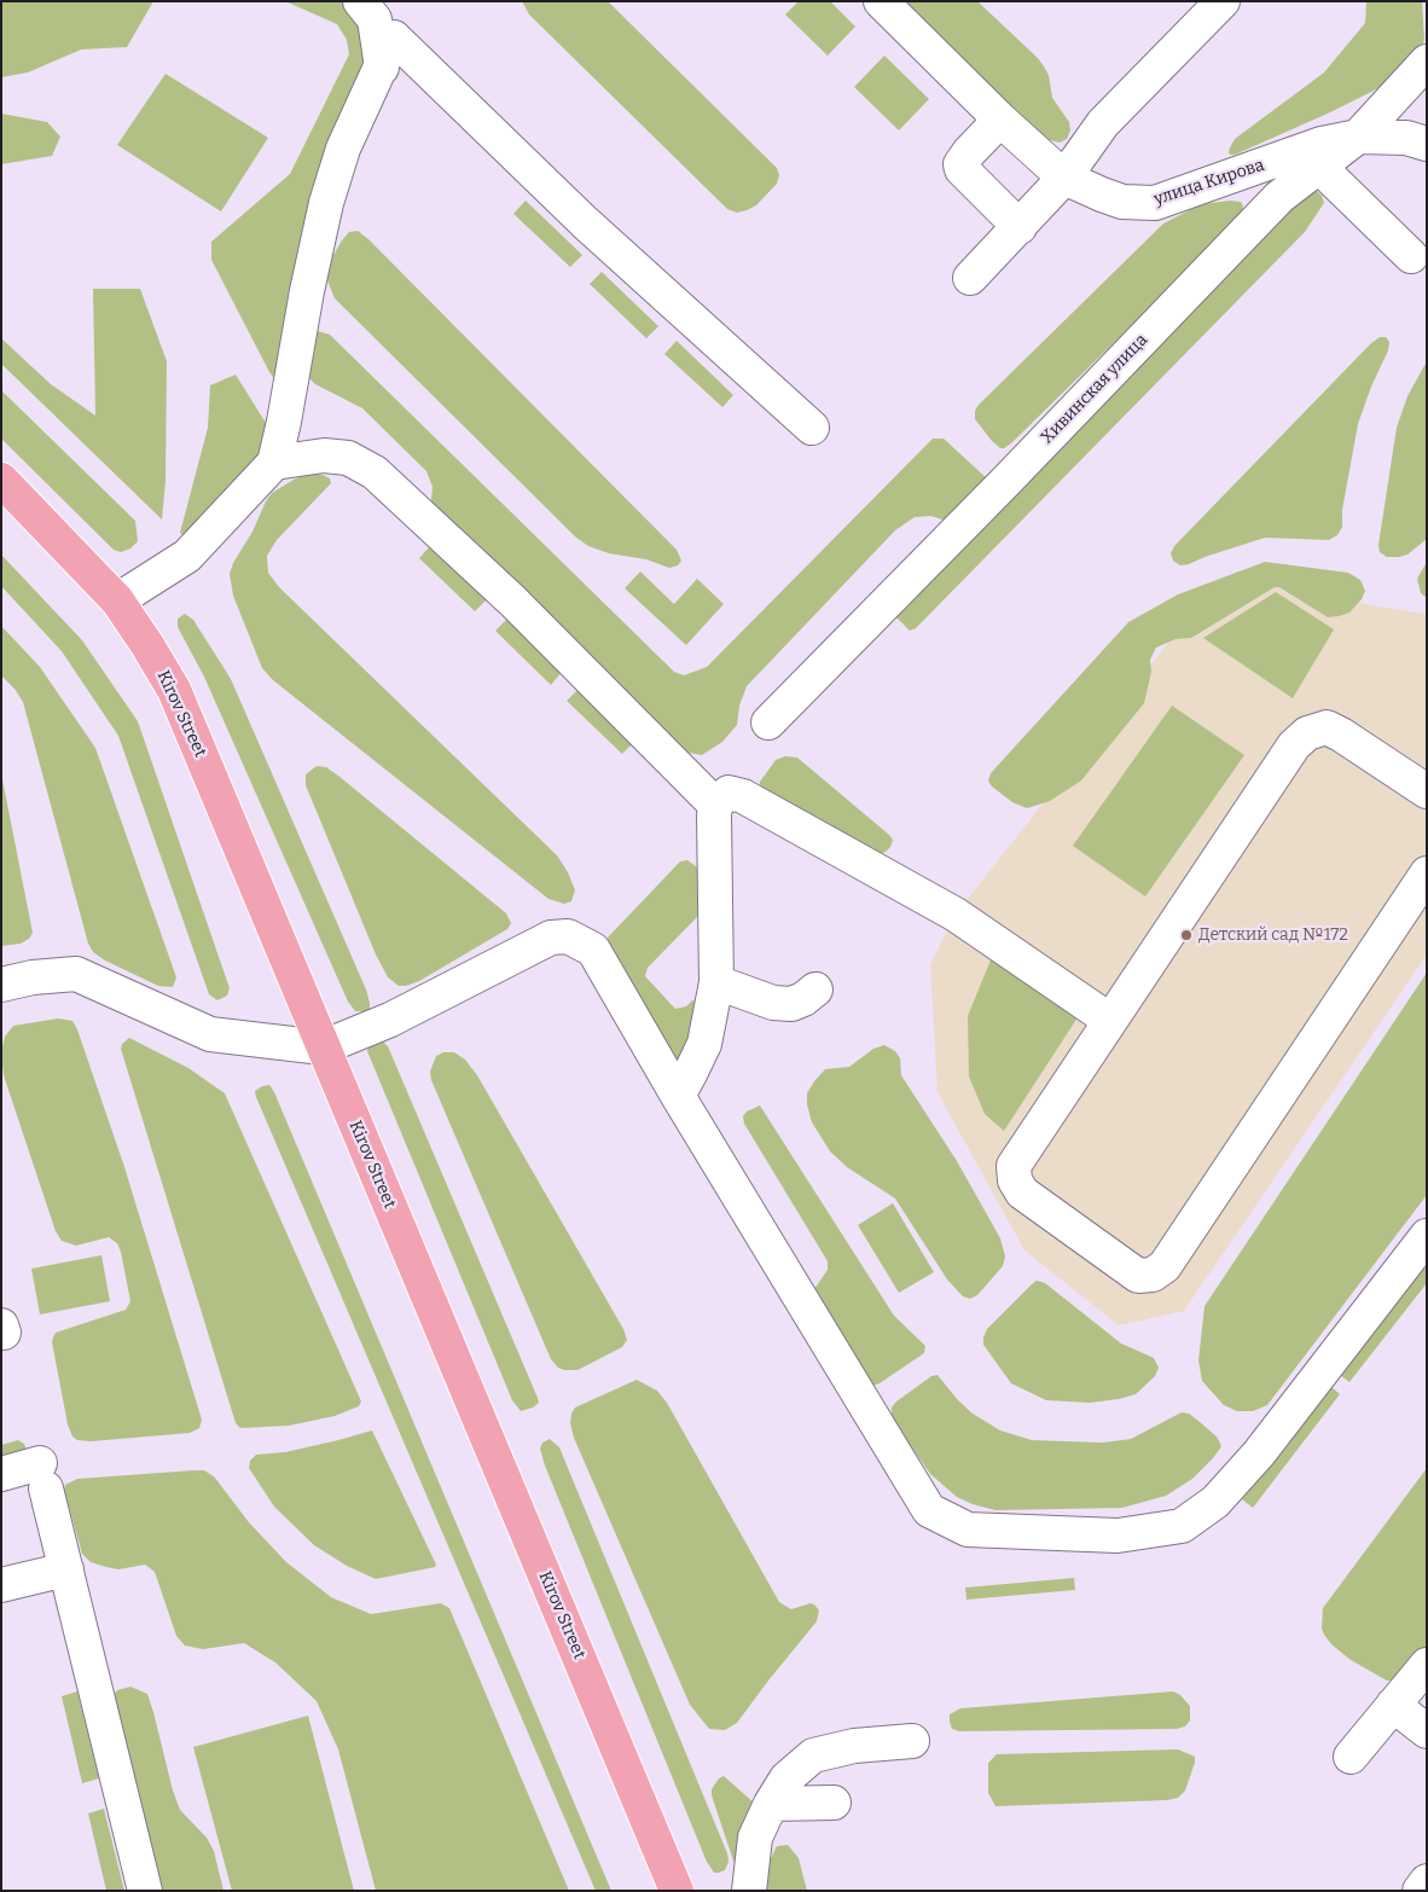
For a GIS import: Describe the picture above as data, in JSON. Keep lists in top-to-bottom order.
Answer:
{
  "streets": {
    "main road": ["Kirov Street"],
    "street": ["улица Кирова", "Хивинская улица"]
  },
  "crossings": [
    ["улица Кирова", "Хивинская улица"]
  ],
  "places": ["Детский сад №172"]
}
